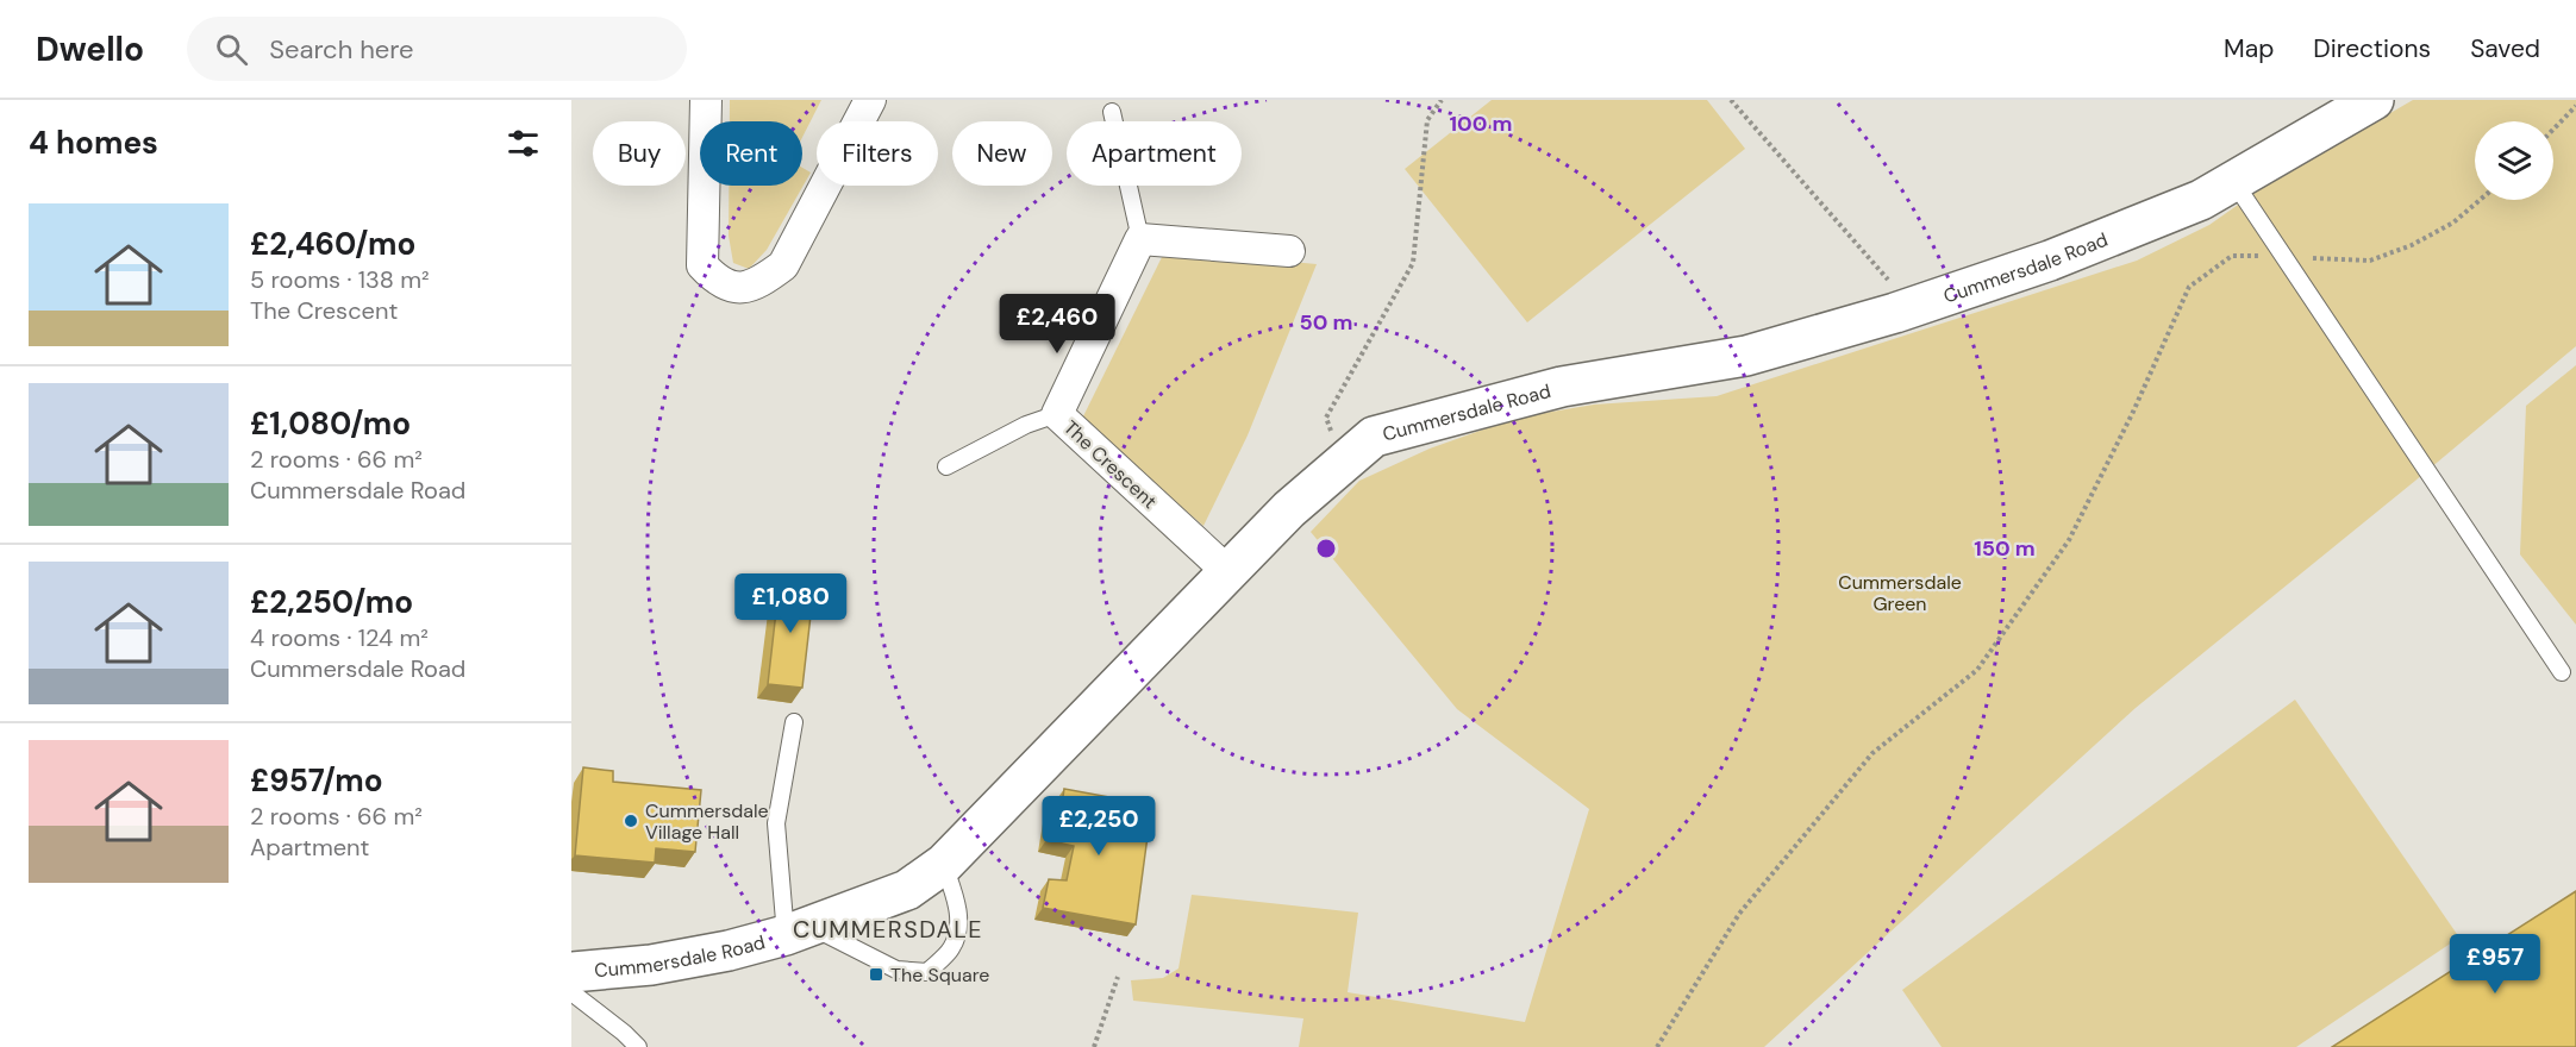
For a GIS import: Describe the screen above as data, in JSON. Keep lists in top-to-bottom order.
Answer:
{
  "streets": {
    "street": ["Cummersdale Road", "The Crescent"]
  },
  "crossings": [
    ["Cummersdale Road", "The Crescent"]
  ],
  "districts": ["CUMMERSDALE"],
  "parks": ["Cummersdale Green"],
  "places": {
    "other": ["Cummersdale Village Hall"],
    "transit": ["The Square"]
  },
  "page": {
    "header": "Dwello",
    "search": "Search here",
    "nav": ["Map", "Directions", "Saved"],
    "heading": "4 homes",
    "chip": [
      "Buy",
      "Rent",
      "Filters",
      "New",
      "Apartment"
    ],
    "list": [
      {
        "name": "£2,460/mo",
        "note": "5 rooms · 138 m² · The Crescent"
      },
      {
        "name": "£1,080/mo",
        "note": "2 rooms · 66 m² · Cummersdale Road"
      },
      {
        "name": "£2,250/mo",
        "note": "4 rooms · 124 m² · Cummersdale Road"
      },
      {
        "name": "£957/mo",
        "note": "2 rooms · 66 m² · Apartment"
      }
    ],
    "price": [
      "£2,460",
      "£1,080",
      "£2,250",
      "£957"
    ]
  },
  "rings": ["100 m", "50 m", "150 m"]
}
